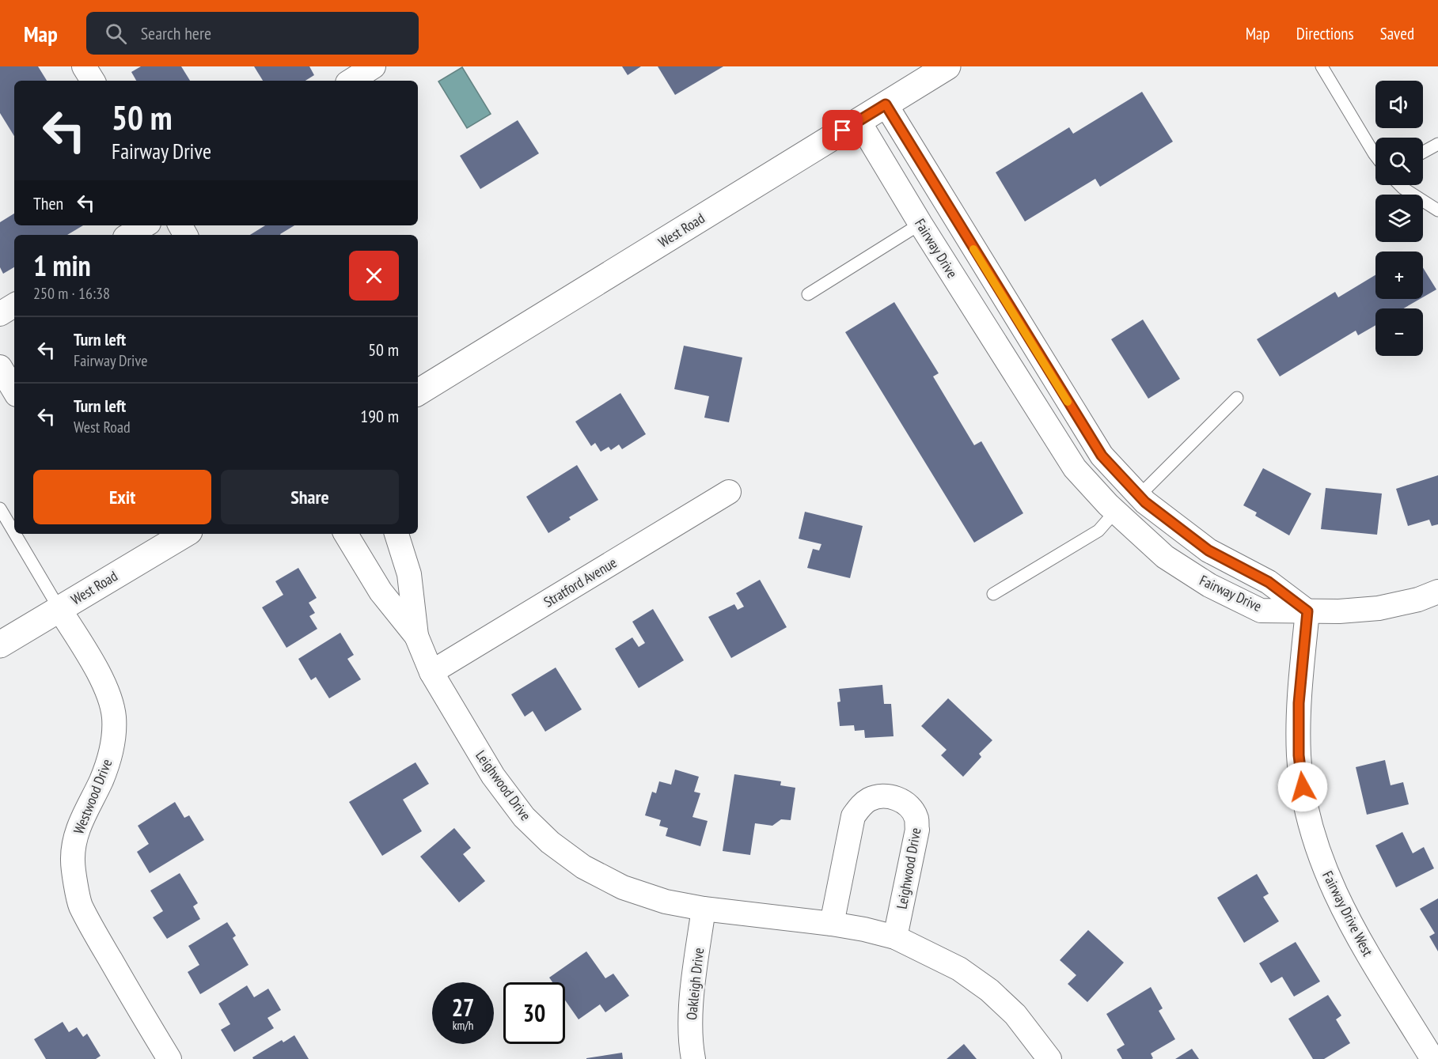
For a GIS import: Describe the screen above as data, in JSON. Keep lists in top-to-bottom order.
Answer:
{
  "streets": {
    "main road": ["West Road"],
    "street": [
      "Fairway Drive",
      "Stratford Avenue",
      "Leighwood Drive",
      "Westwood Drive",
      "Fairway Drive West",
      "Oakleigh Drive"
    ]
  },
  "crossings": [
    ["West Road", "Fairway Drive"],
    ["West Road", "Westwood Drive"],
    ["Fairway Drive", "Fairway Drive West"],
    ["Stratford Avenue", "Leighwood Drive"],
    ["Leighwood Drive", "Oakleigh Drive"]
  ],
  "page": {
    "header": "Map",
    "search": "Search here",
    "nav": ["Map", "Directions", "Saved"],
    "map_buttons": ["+", "−"],
    "turn": ["50 m", "Fairway Drive"],
    "then": "Then",
    "heading": ["1 min", "250 m · 16:38"],
    "list": [
      {
        "name": "Turn left",
        "note": "Fairway Drive",
        "value": "50 m"
      },
      {
        "name": "Turn left",
        "note": "West Road",
        "value": "190 m"
      }
    ],
    "buttons": ["Exit", "Share"],
    "speed": "27 km/h",
    "limit": "30"
  }
}
